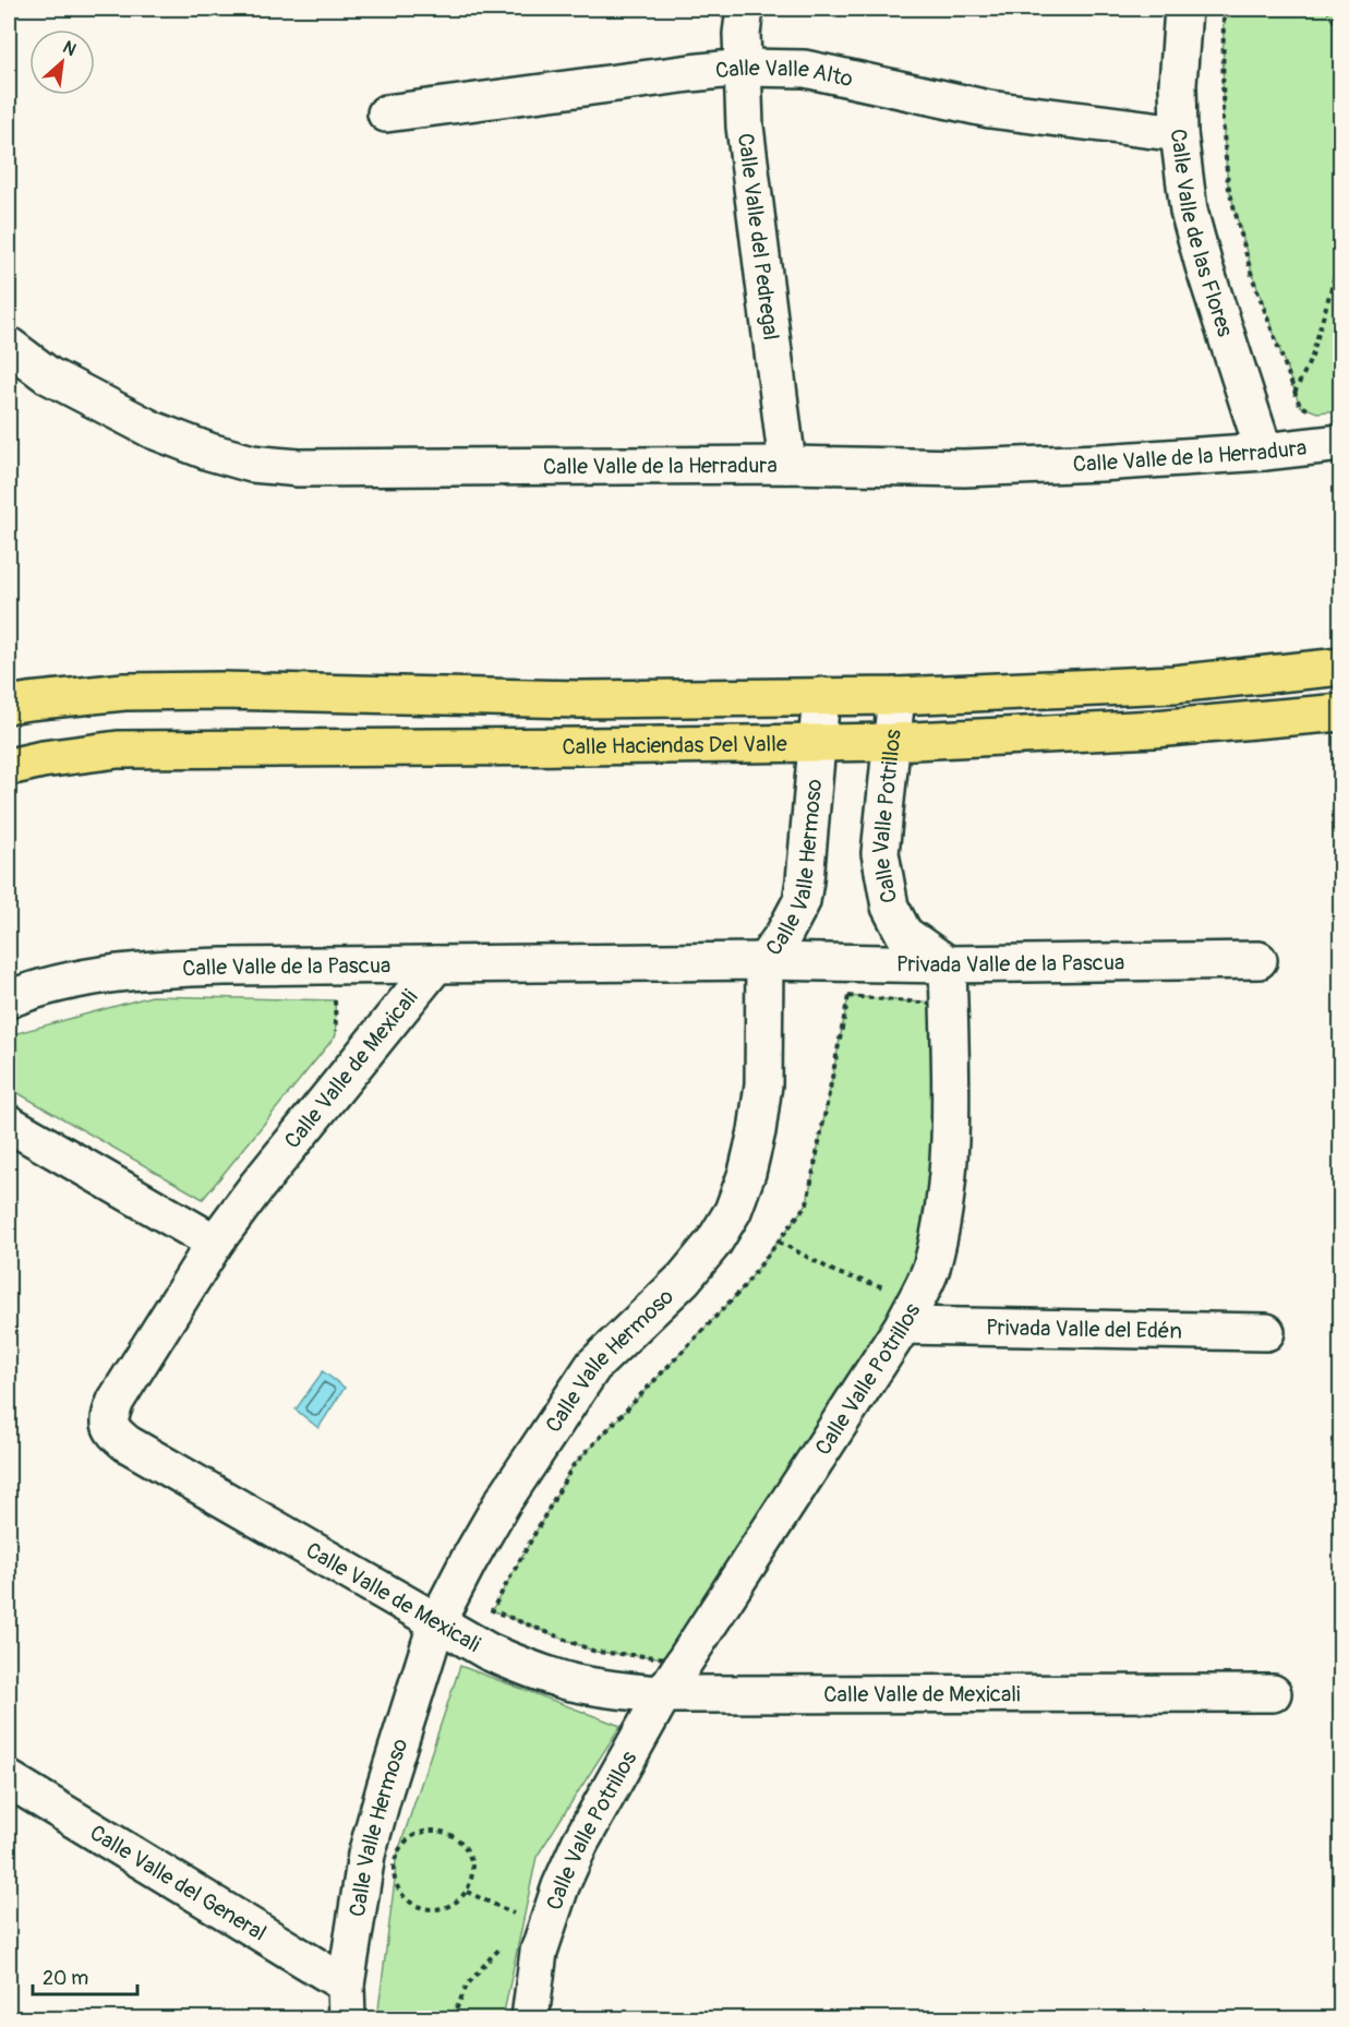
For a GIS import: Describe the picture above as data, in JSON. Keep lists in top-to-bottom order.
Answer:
{
  "streets": {
    "main road": ["Calle Haciendas Del Valle"],
    "street": [
      "Calle Valle Alto",
      "Calle Valle de las Flores",
      "Calle Valle del Pedregal",
      "Calle Valle de la Herradura",
      "Calle Valle Potrillos",
      "Calle Valle Hermoso",
      "Privada Valle de la Pascua",
      "Calle Valle de la Pascua",
      "Calle Valle de Mexicali",
      "Privada Valle del Edén",
      "Calle Valle del General"
    ]
  },
  "crossings": [
    ["Calle Valle Alto", "Calle Valle de las Flores"],
    ["Calle Valle Alto", "Calle Valle del Pedregal"],
    ["Calle Valle de las Flores", "Calle Valle de la Herradura"],
    ["Calle Valle del Pedregal", "Calle Valle de la Herradura"],
    ["Calle Haciendas Del Valle", "Calle Valle Potrillos"],
    ["Calle Haciendas Del Valle", "Calle Valle Hermoso"],
    ["Calle Valle Potrillos", "Privada Valle de la Pascua"],
    ["Calle Valle Potrillos", "Calle Valle de Mexicali"],
    ["Calle Valle Potrillos", "Privada Valle del Edén"],
    ["Calle Valle Hermoso", "Privada Valle de la Pascua"],
    ["Calle Valle Hermoso", "Calle Valle de la Pascua"],
    ["Calle Valle Hermoso", "Calle Valle de Mexicali"],
    ["Calle Valle Hermoso", "Calle Valle del General"],
    ["Privada Valle de la Pascua", "Calle Valle de la Pascua"],
    ["Calle Valle de la Pascua", "Calle Valle de Mexicali"]
  ],
  "scale_bar": "20 m",
  "north": "top right"
}
